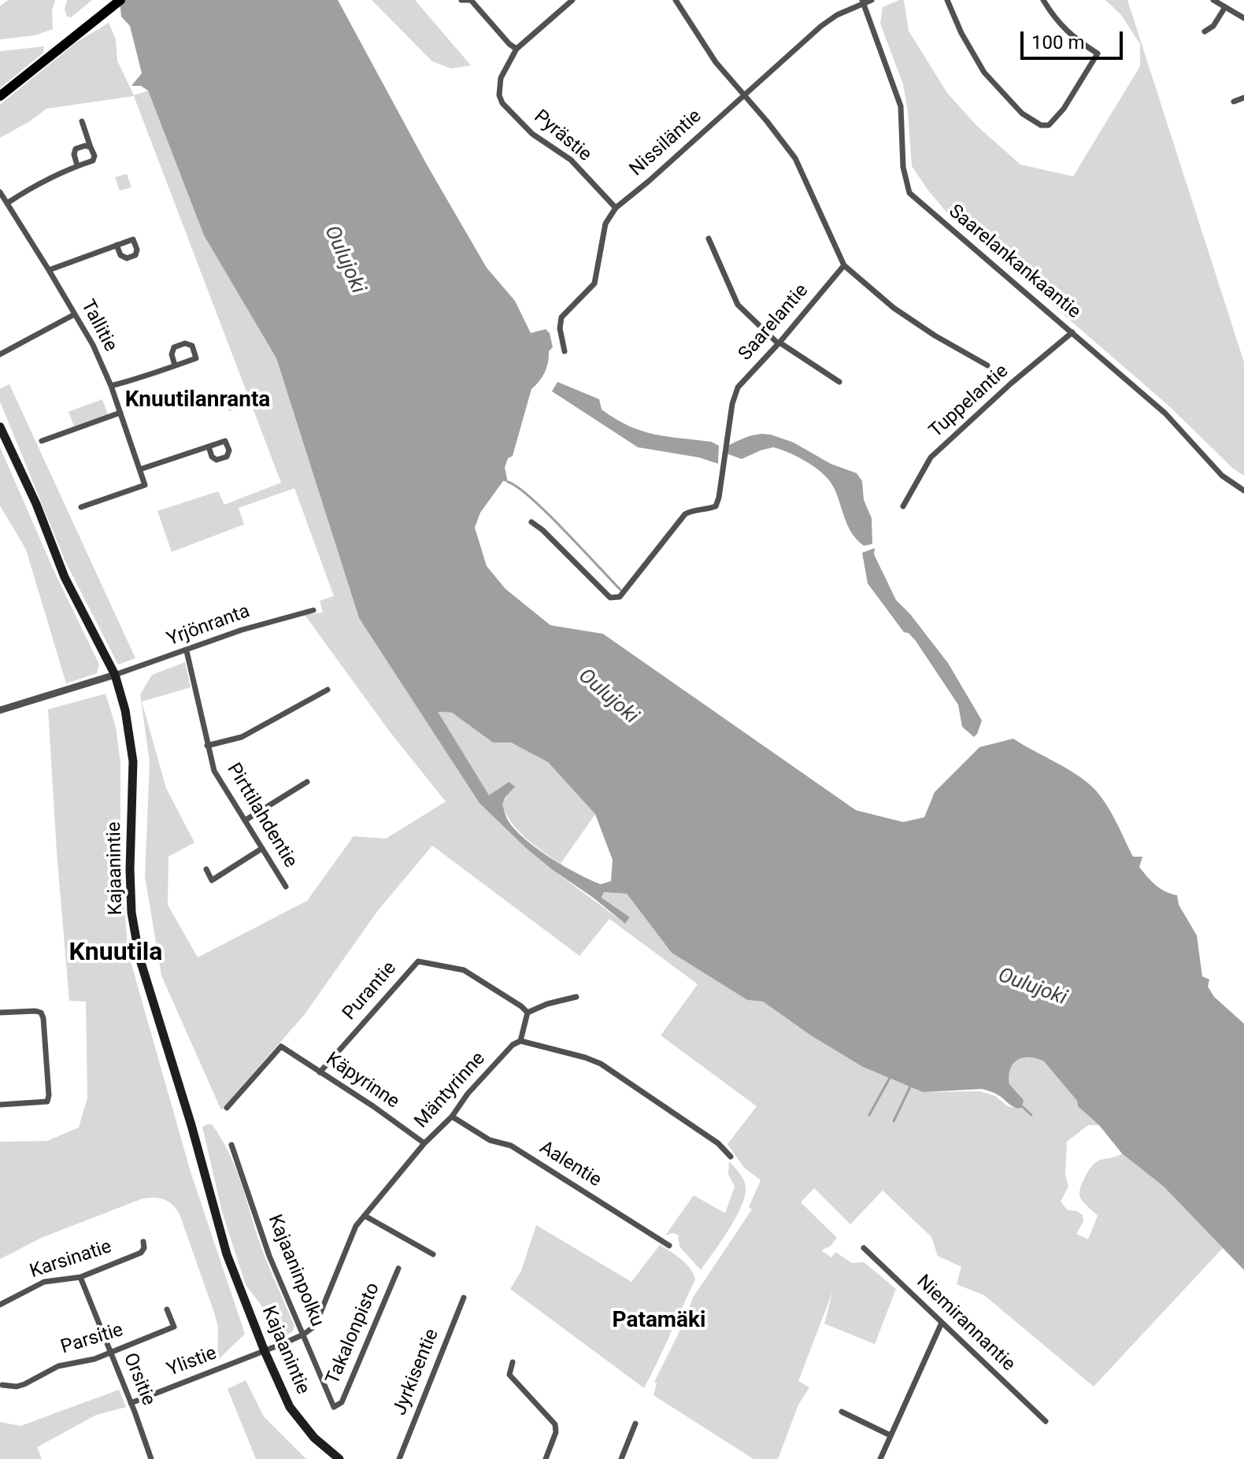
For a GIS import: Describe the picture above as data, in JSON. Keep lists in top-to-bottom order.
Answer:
{
  "streets": {
    "main road": ["Kajaanintie"],
    "street": [
      "Pyrästie",
      "Nissiläntie",
      "Saarelankankaantie",
      "Saarelantie",
      "Tallitie",
      "Tuppelantie",
      "Yrjönranta",
      "Pirttilahdentie",
      "Purantie",
      "Käpyrinne",
      "Mäntyrinne",
      "Aalentie",
      "Karsinatie",
      "Kajaaninpolku",
      "Niemirannantie",
      "Takalonpisto",
      "Parsitie",
      "Ylistie",
      "Jyrkisentie",
      "Orsitie"
    ]
  },
  "crossings": [
    ["Pyrästie", "Nissiläntie"],
    ["Nissiläntie", "Saarelankankaantie"],
    ["Saarelankankaantie", "Tuppelantie"],
    ["Yrjönranta", "Pirttilahdentie"],
    ["Yrjönranta", "Kajaanintie"],
    ["Kajaanintie", "Ylistie"],
    ["Purantie", "Käpyrinne"],
    ["Käpyrinne", "Mäntyrinne"],
    ["Mäntyrinne", "Aalentie"],
    ["Mäntyrinne", "Kajaaninpolku"],
    ["Karsinatie", "Orsitie"],
    ["Kajaaninpolku", "Takalonpisto"],
    ["Parsitie", "Orsitie"],
    ["Ylistie", "Orsitie"]
  ],
  "districts": ["Knuutilanranta", "Knuutila", "Patamäki"],
  "water": ["Oulujoki"],
  "scale_bar": "100 m"
}
